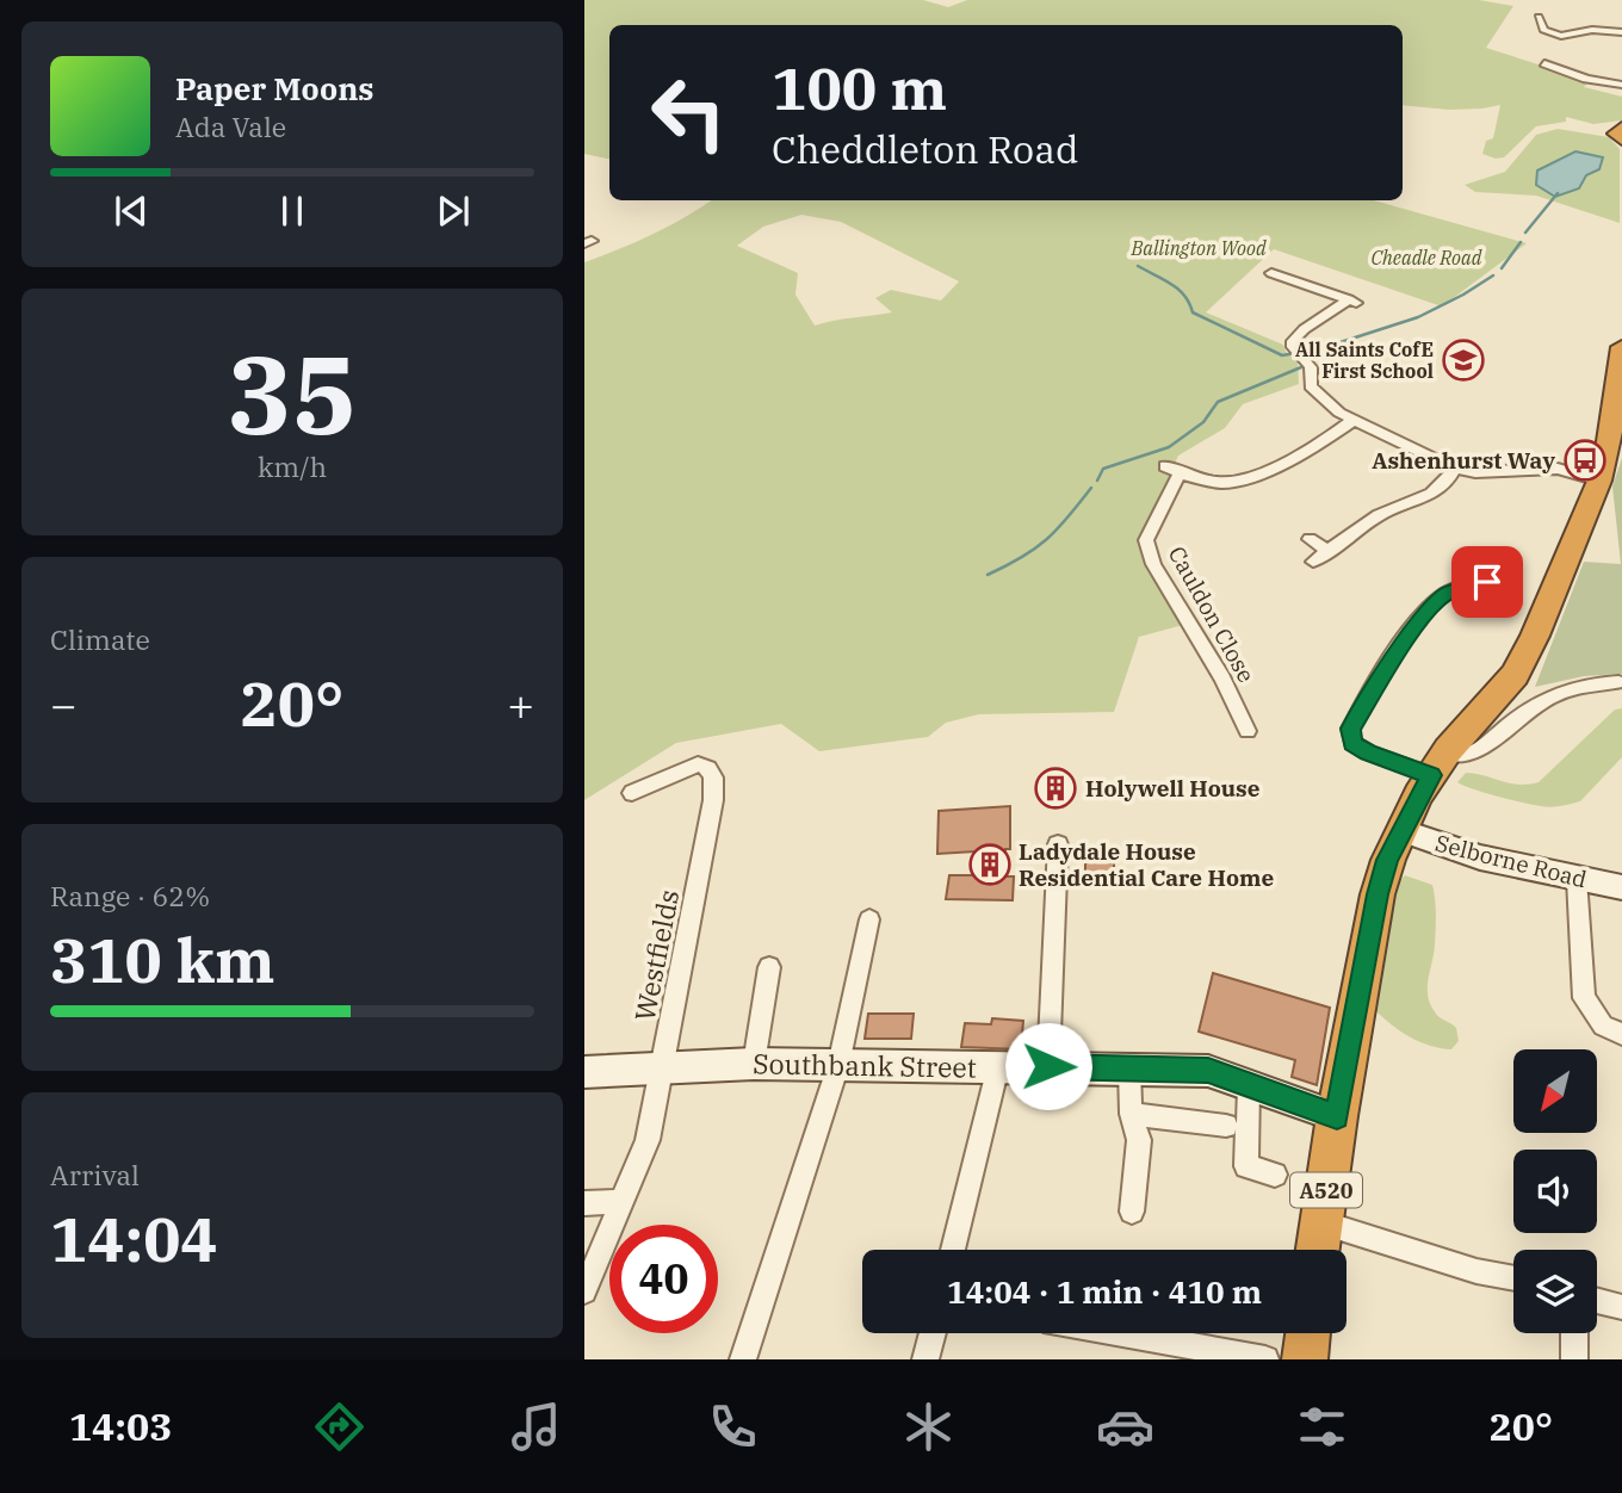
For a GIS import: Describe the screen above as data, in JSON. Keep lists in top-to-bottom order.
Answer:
{
  "streets": {
    "highway": ["A520"],
    "street": [
      "Cauldon Close",
      "Selborne Road",
      "Westfields",
      "Southbank Street"
    ]
  },
  "crossings": [
    ["Selborne Road", "A520"],
    ["Westfields", "Southbank Street"],
    ["Southbank Street", "A520"]
  ],
  "parks": ["Ballington Wood", "Cheadle Road"],
  "places": {
    "school or university": ["All Saints CofE First School"],
    "bus stop": ["Ashenhurst Way"],
    "building": ["Holywell House", "Ladydale House Residential Care Home"]
  },
  "north": "bottom left",
  "page": {
    "turn": ["100 m", "Cheddleton Road"],
    "song": ["Paper Moons", "Ada Vale"],
    "tile": [
      ["35", "km/h"],
      "Climate",
      ["Range · 62%", "310 km"],
      ["Arrival", "14:04"]
    ],
    "heat": ["−", "20°", "+"],
    "limit": "40",
    "trip": "14:04 · 1 min · 410 m",
    "tabs": ["14:03", "20°"]
  }
}
